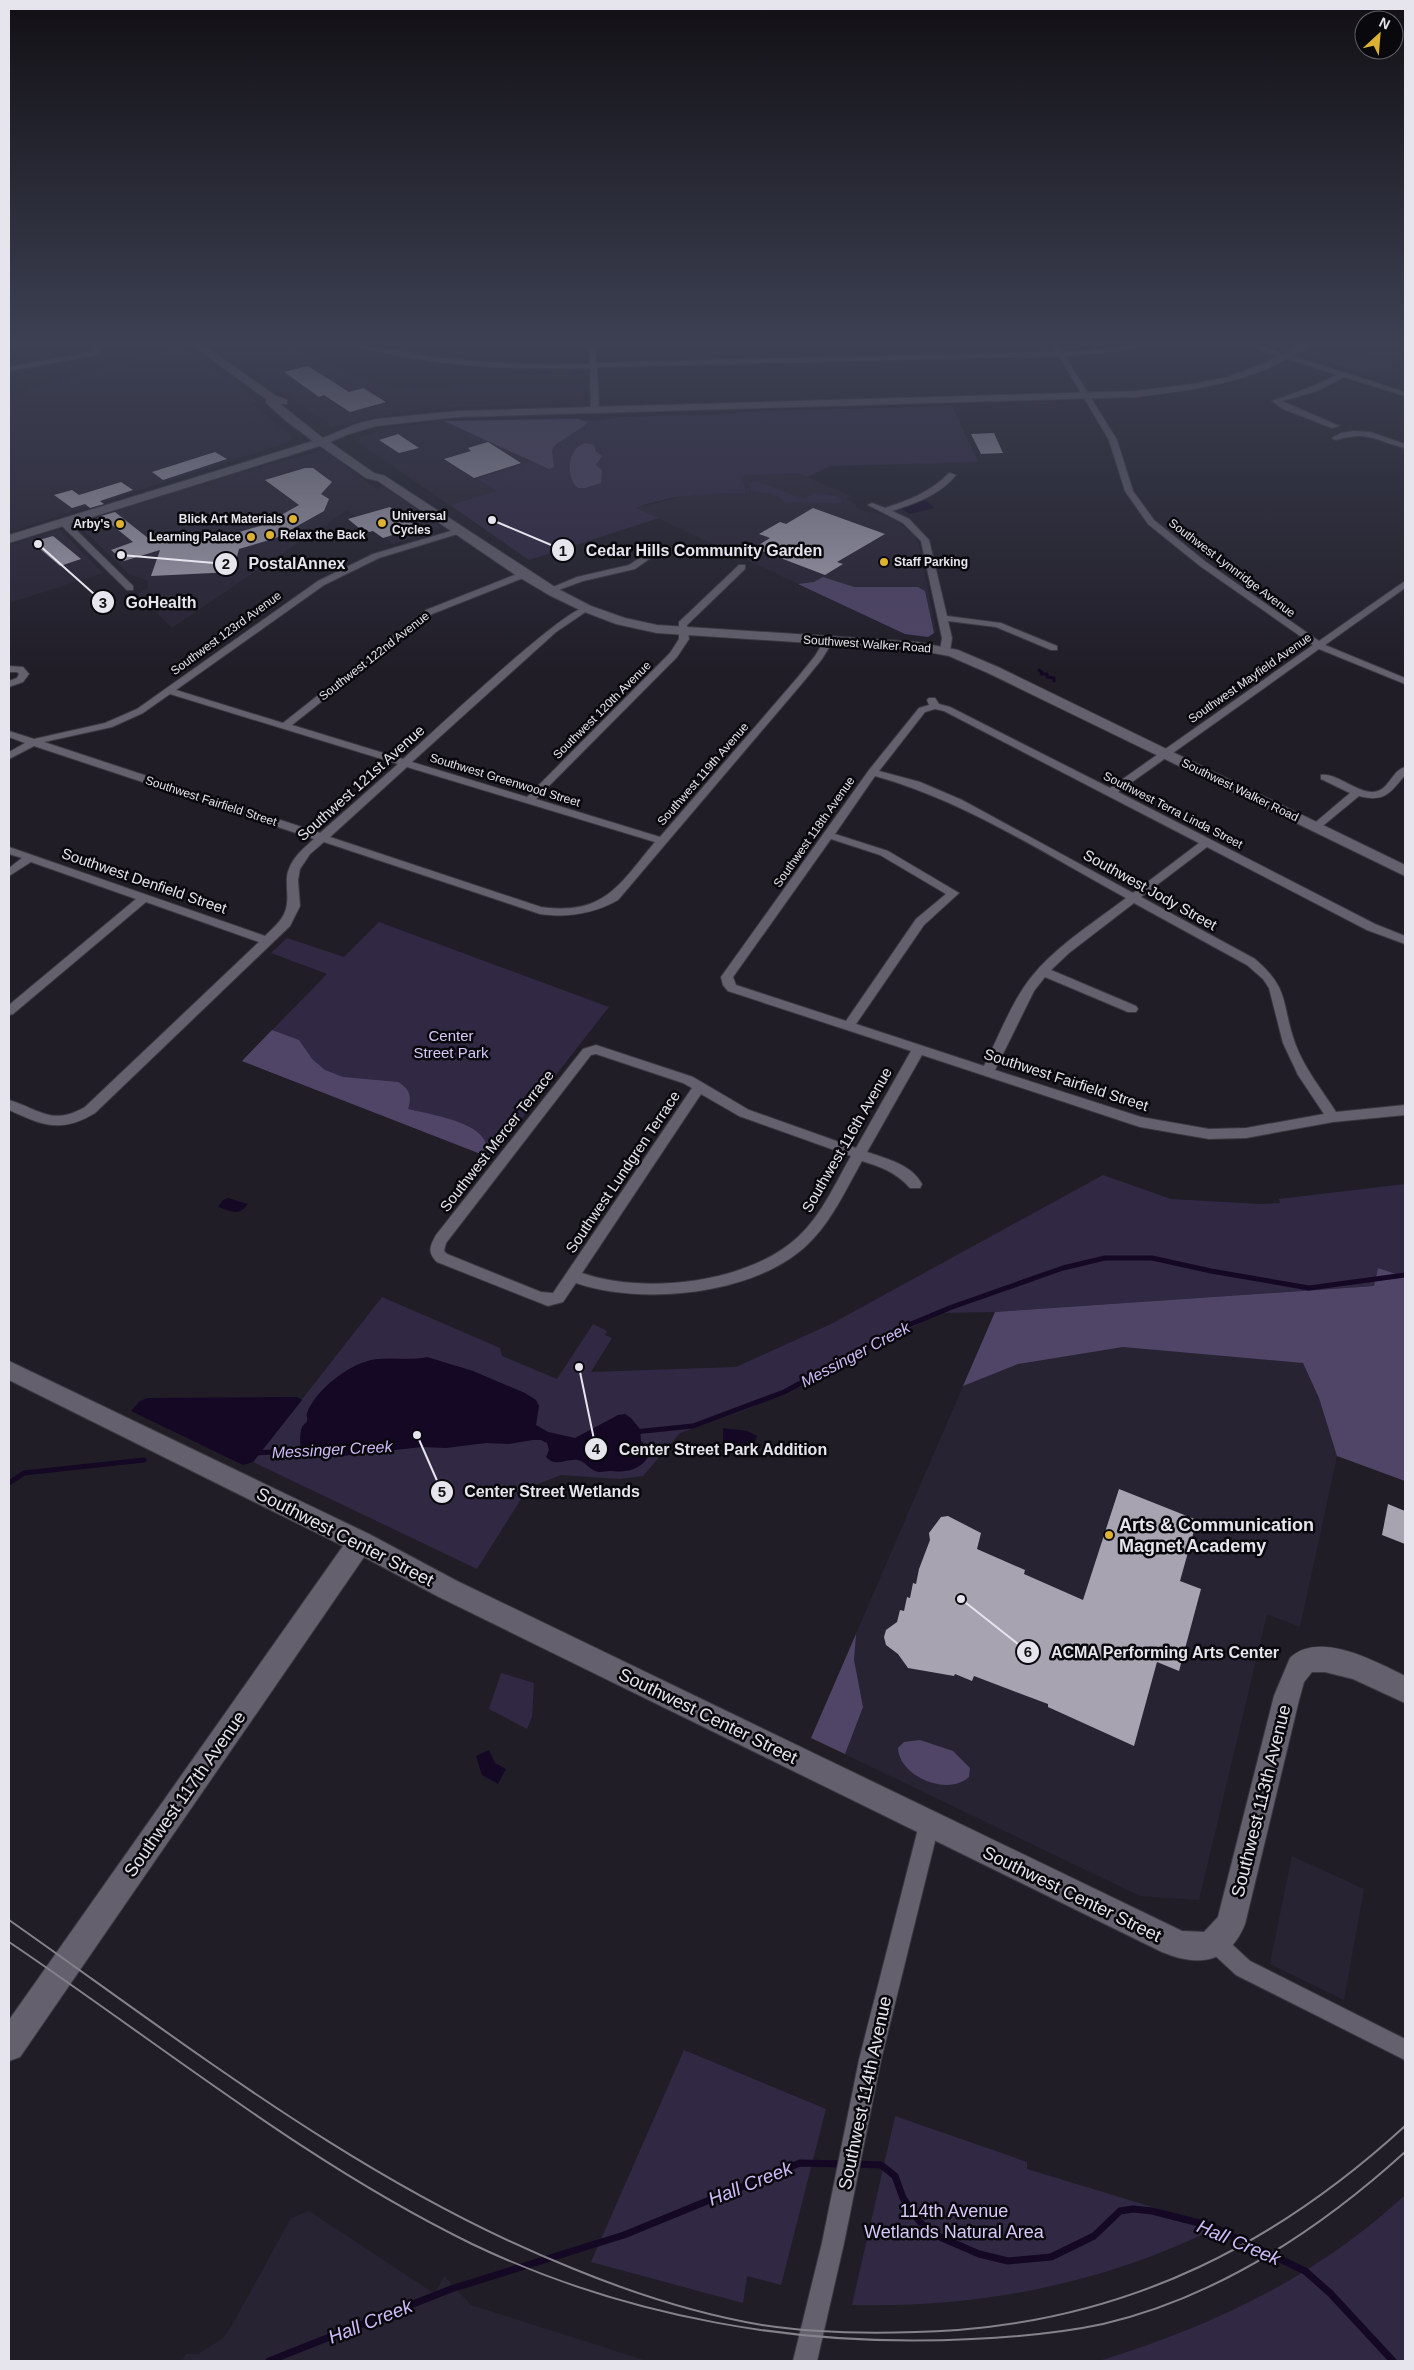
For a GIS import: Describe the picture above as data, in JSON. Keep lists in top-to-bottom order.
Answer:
{
  "streets": {
    "main road": [
      "Southwest Walker Road",
      "Southwest Center Street",
      "Southwest 117th Avenue",
      "Southwest 113th Avenue"
    ],
    "street": [
      "Southwest Lynnridge Avenue",
      "Southwest 123rd Avenue",
      "Southwest 122nd Avenue",
      "Southwest Mayfield Avenue",
      "Southwest 120th Avenue",
      "Southwest 119th Avenue",
      "Southwest Greenwood Street",
      "Southwest 121st Avenue",
      "Southwest Fairfield Street",
      "Southwest Terra Linda Street",
      "Southwest 118th Avenue",
      "Southwest Denfield Street",
      "Southwest Jody Street",
      "Southwest 116th Avenue",
      "Southwest Mercer Terrace",
      "Southwest Lundgren Terrace",
      "Southwest 114th Avenue"
    ]
  },
  "crossings": [
    ["Southwest Lynnridge Avenue", "Southwest Mayfield Avenue"],
    ["Southwest 123rd Avenue", "Southwest Walker Road"],
    ["Southwest 123rd Avenue", "Southwest Greenwood Street"],
    ["Southwest 123rd Avenue", "Southwest Fairfield Street"],
    ["Southwest Walker Road", "Southwest 122nd Avenue"],
    ["Southwest Walker Road", "Southwest Mayfield Avenue"],
    ["Southwest Walker Road", "Southwest 120th Avenue"],
    ["Southwest Walker Road", "Southwest 119th Avenue"],
    ["Southwest Walker Road", "Southwest 121st Avenue"],
    ["Southwest 122nd Avenue", "Southwest Greenwood Street"],
    ["Southwest Mayfield Avenue", "Southwest Terra Linda Street"],
    ["Southwest 120th Avenue", "Southwest Greenwood Street"],
    ["Southwest 119th Avenue", "Southwest Greenwood Street"],
    ["Southwest 119th Avenue", "Southwest Fairfield Street"],
    ["Southwest Greenwood Street", "Southwest 121st Avenue"],
    ["Southwest 121st Avenue", "Southwest Fairfield Street"],
    ["Southwest 121st Avenue", "Southwest Denfield Street"],
    ["Southwest Fairfield Street", "Southwest 118th Avenue"],
    ["Southwest Fairfield Street", "Southwest Jody Street"],
    ["Southwest Fairfield Street", "Southwest 116th Avenue"],
    ["Southwest Terra Linda Street", "Southwest 118th Avenue"],
    ["Southwest 118th Avenue", "Southwest Jody Street"],
    ["Southwest 116th Avenue", "Southwest Lundgren Terrace"],
    ["Southwest Mercer Terrace", "Southwest Lundgren Terrace"],
    ["Southwest Center Street", "Southwest 117th Avenue"],
    ["Southwest Center Street", "Southwest 113th Avenue"],
    ["Southwest Center Street", "Southwest 114th Avenue"]
  ],
  "water": ["Messinger Creek", "Hall Creek"],
  "parks": ["Center Street Park", "114th Avenue Wetlands Natural Area"],
  "places": [
    "Blick Art Materials",
    "Cedar Hills Community Garden",
    "Universal Cycles",
    "Arby's",
    "Relax the Back",
    "Learning Palace",
    "GoHealth",
    "PostalAnnex",
    "Staff Parking",
    "Center Street Park Addition",
    "Center Street Wetlands",
    "Arts & Communication Magnet Academy",
    "ACMA Performing Arts Center"
  ],
  "north": "top right"
}
